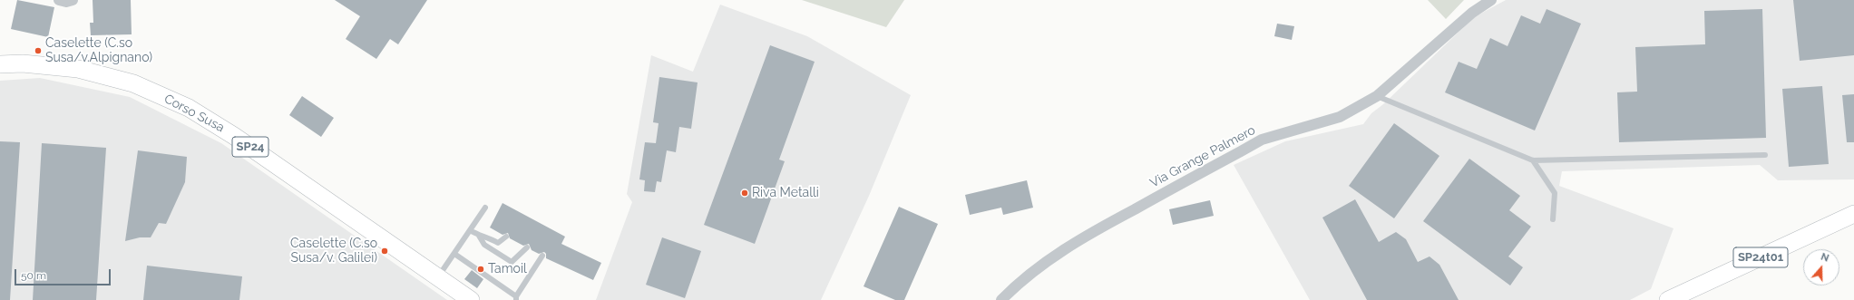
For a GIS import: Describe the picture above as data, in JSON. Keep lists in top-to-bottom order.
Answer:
{
  "streets": {
    "main road": ["Corso Susa", "SP24", "SP24t01"],
    "street": ["Via Grange Palmero"]
  },
  "places": [
    "Caselette (C.so Susa/v.Alpignano)",
    "Riva Metalli",
    "Caselette (C.so Susa/v. Galilei)",
    "Tamoil"
  ],
  "scale_bar": "50 m",
  "north": "top"
}
